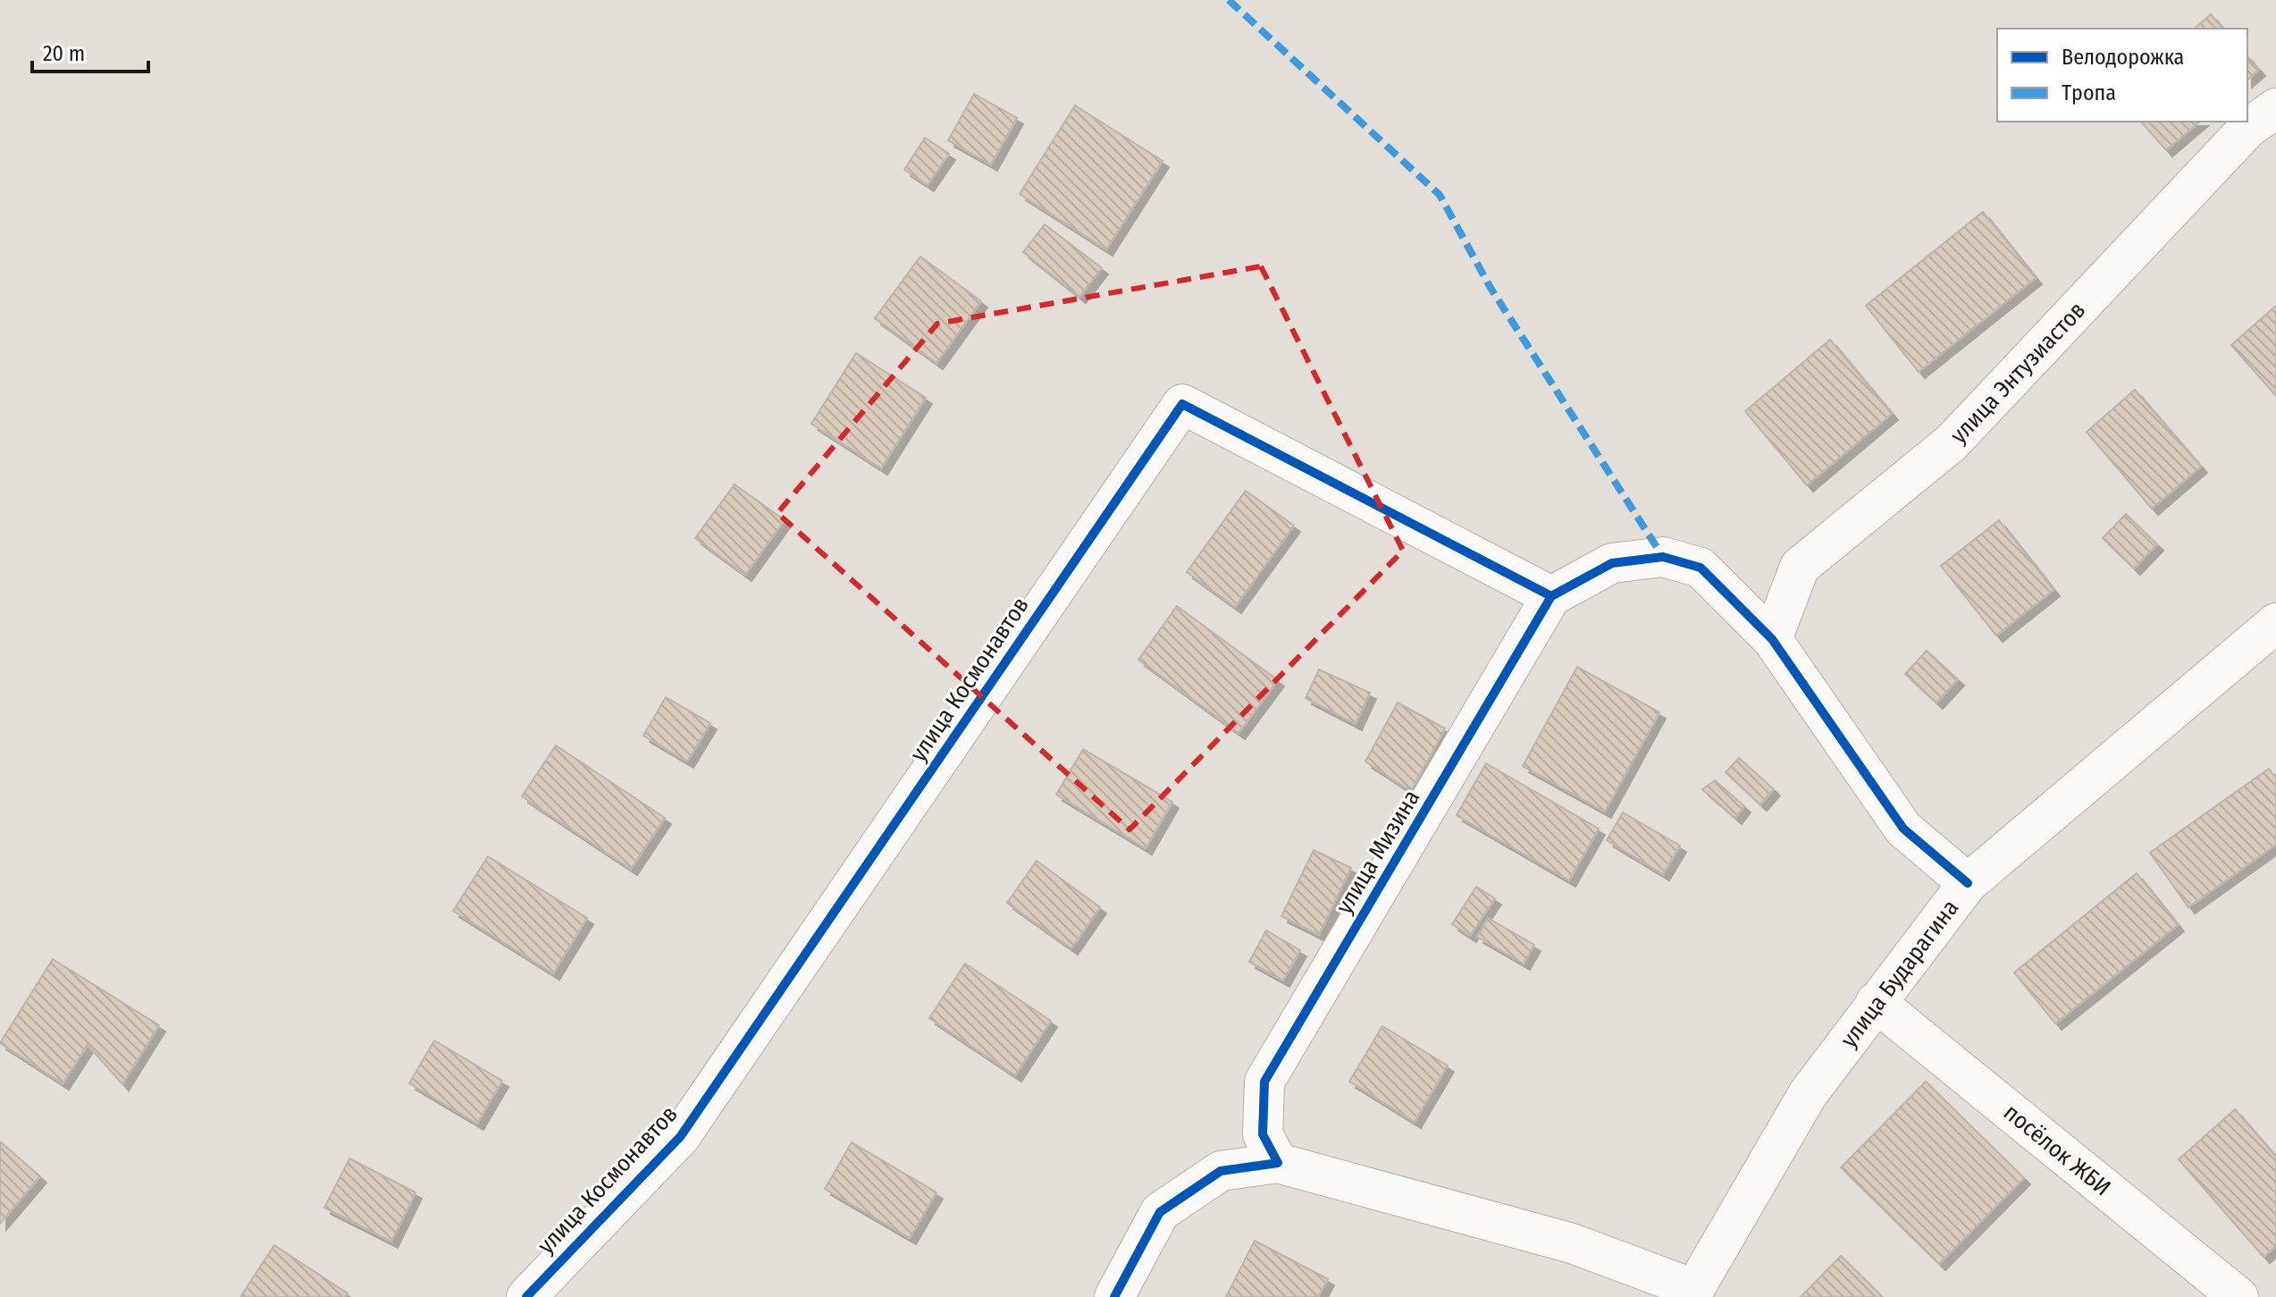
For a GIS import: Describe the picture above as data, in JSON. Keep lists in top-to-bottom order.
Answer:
{
  "streets": {
    "street": [
      "улица Энтузиастов",
      "улица Космонавтов",
      "улица Мизина",
      "улица Бударагина",
      "посёлок ЖБИ"
    ]
  },
  "crossings": [
    ["улица Космонавтов", "улица Мизина"],
    ["улица Бударагина", "посёлок ЖБИ"]
  ],
  "legend": ["Велодорожка", "Тропа"],
  "scale_bar": "20 m"
}
